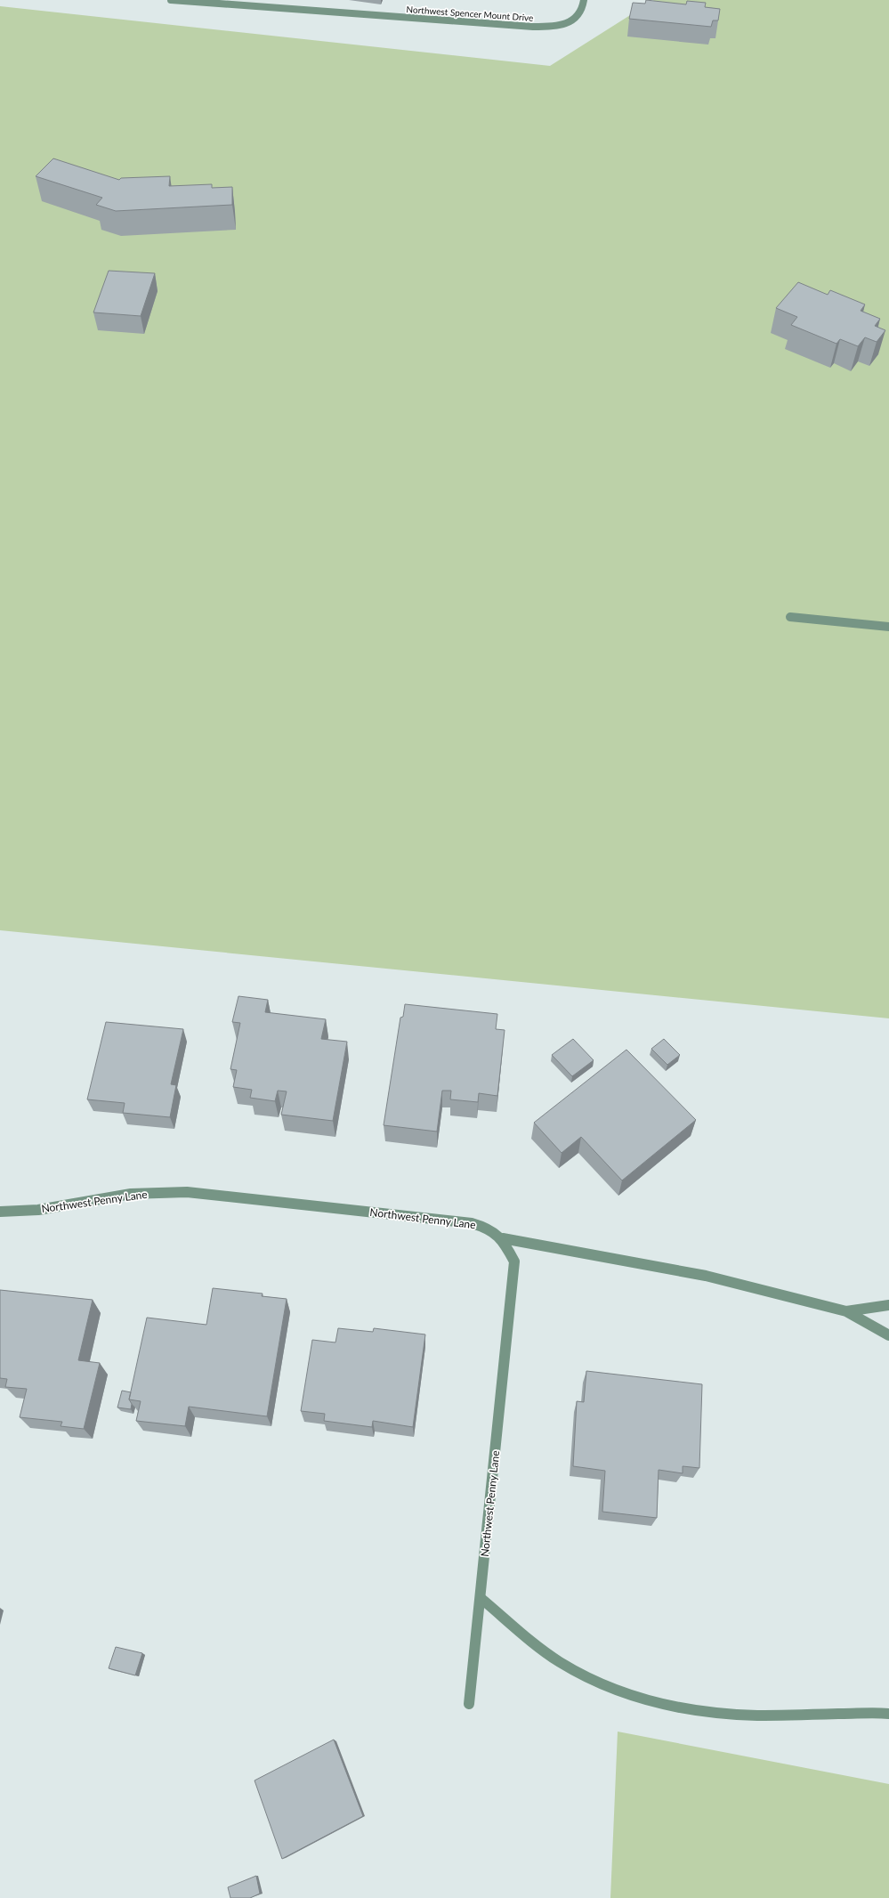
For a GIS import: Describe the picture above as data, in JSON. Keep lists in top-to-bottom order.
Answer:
{
  "streets": {
    "street": ["Northwest Spencer Mount Drive", "Northwest Penny Lane"]
  }
}
